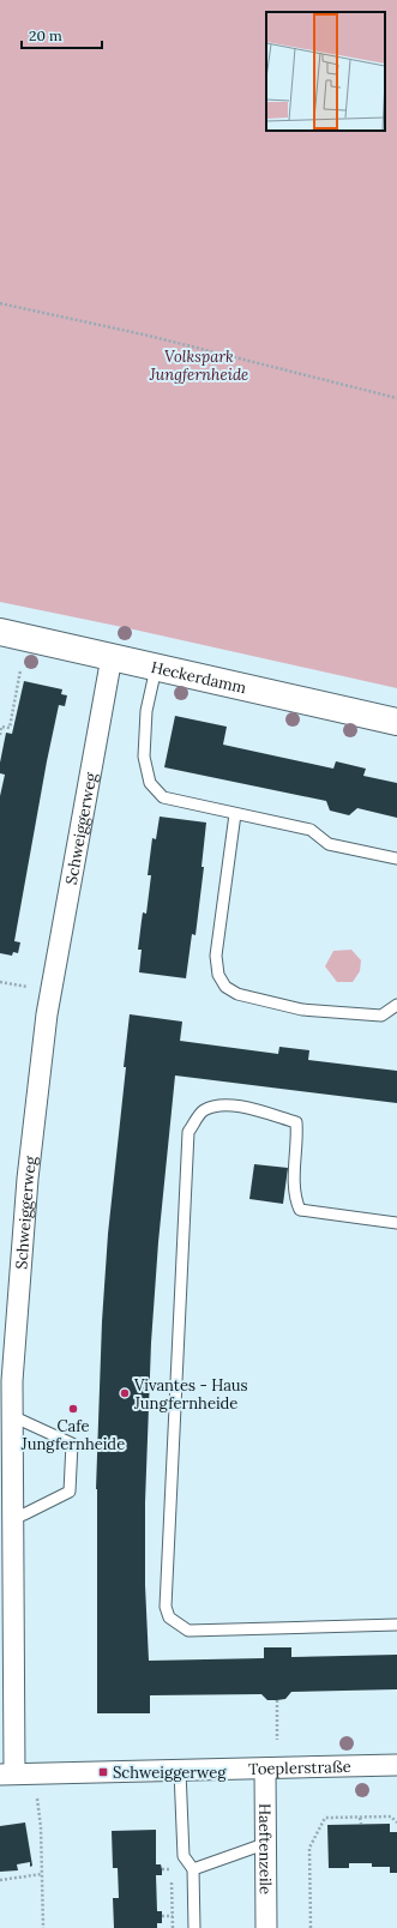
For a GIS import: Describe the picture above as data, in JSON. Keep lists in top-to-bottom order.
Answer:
{
  "streets": {
    "street": [
      "Heckerdamm",
      "Schweiggerweg",
      "Toeplerstraße",
      "Haeftenzeile"
    ]
  },
  "crossings": [
    ["Heckerdamm", "Schweiggerweg"],
    ["Schweiggerweg", "Toeplerstraße"],
    ["Toeplerstraße", "Haeftenzeile"]
  ],
  "parks": ["Volkspark Jungfernheide"],
  "places": {
    "other": ["Vivantes - Haus Jungfernheide", "Cafe Jungfernheide"],
    "transit": ["Schweiggerweg"]
  },
  "scale_bar": "20 m"
}
